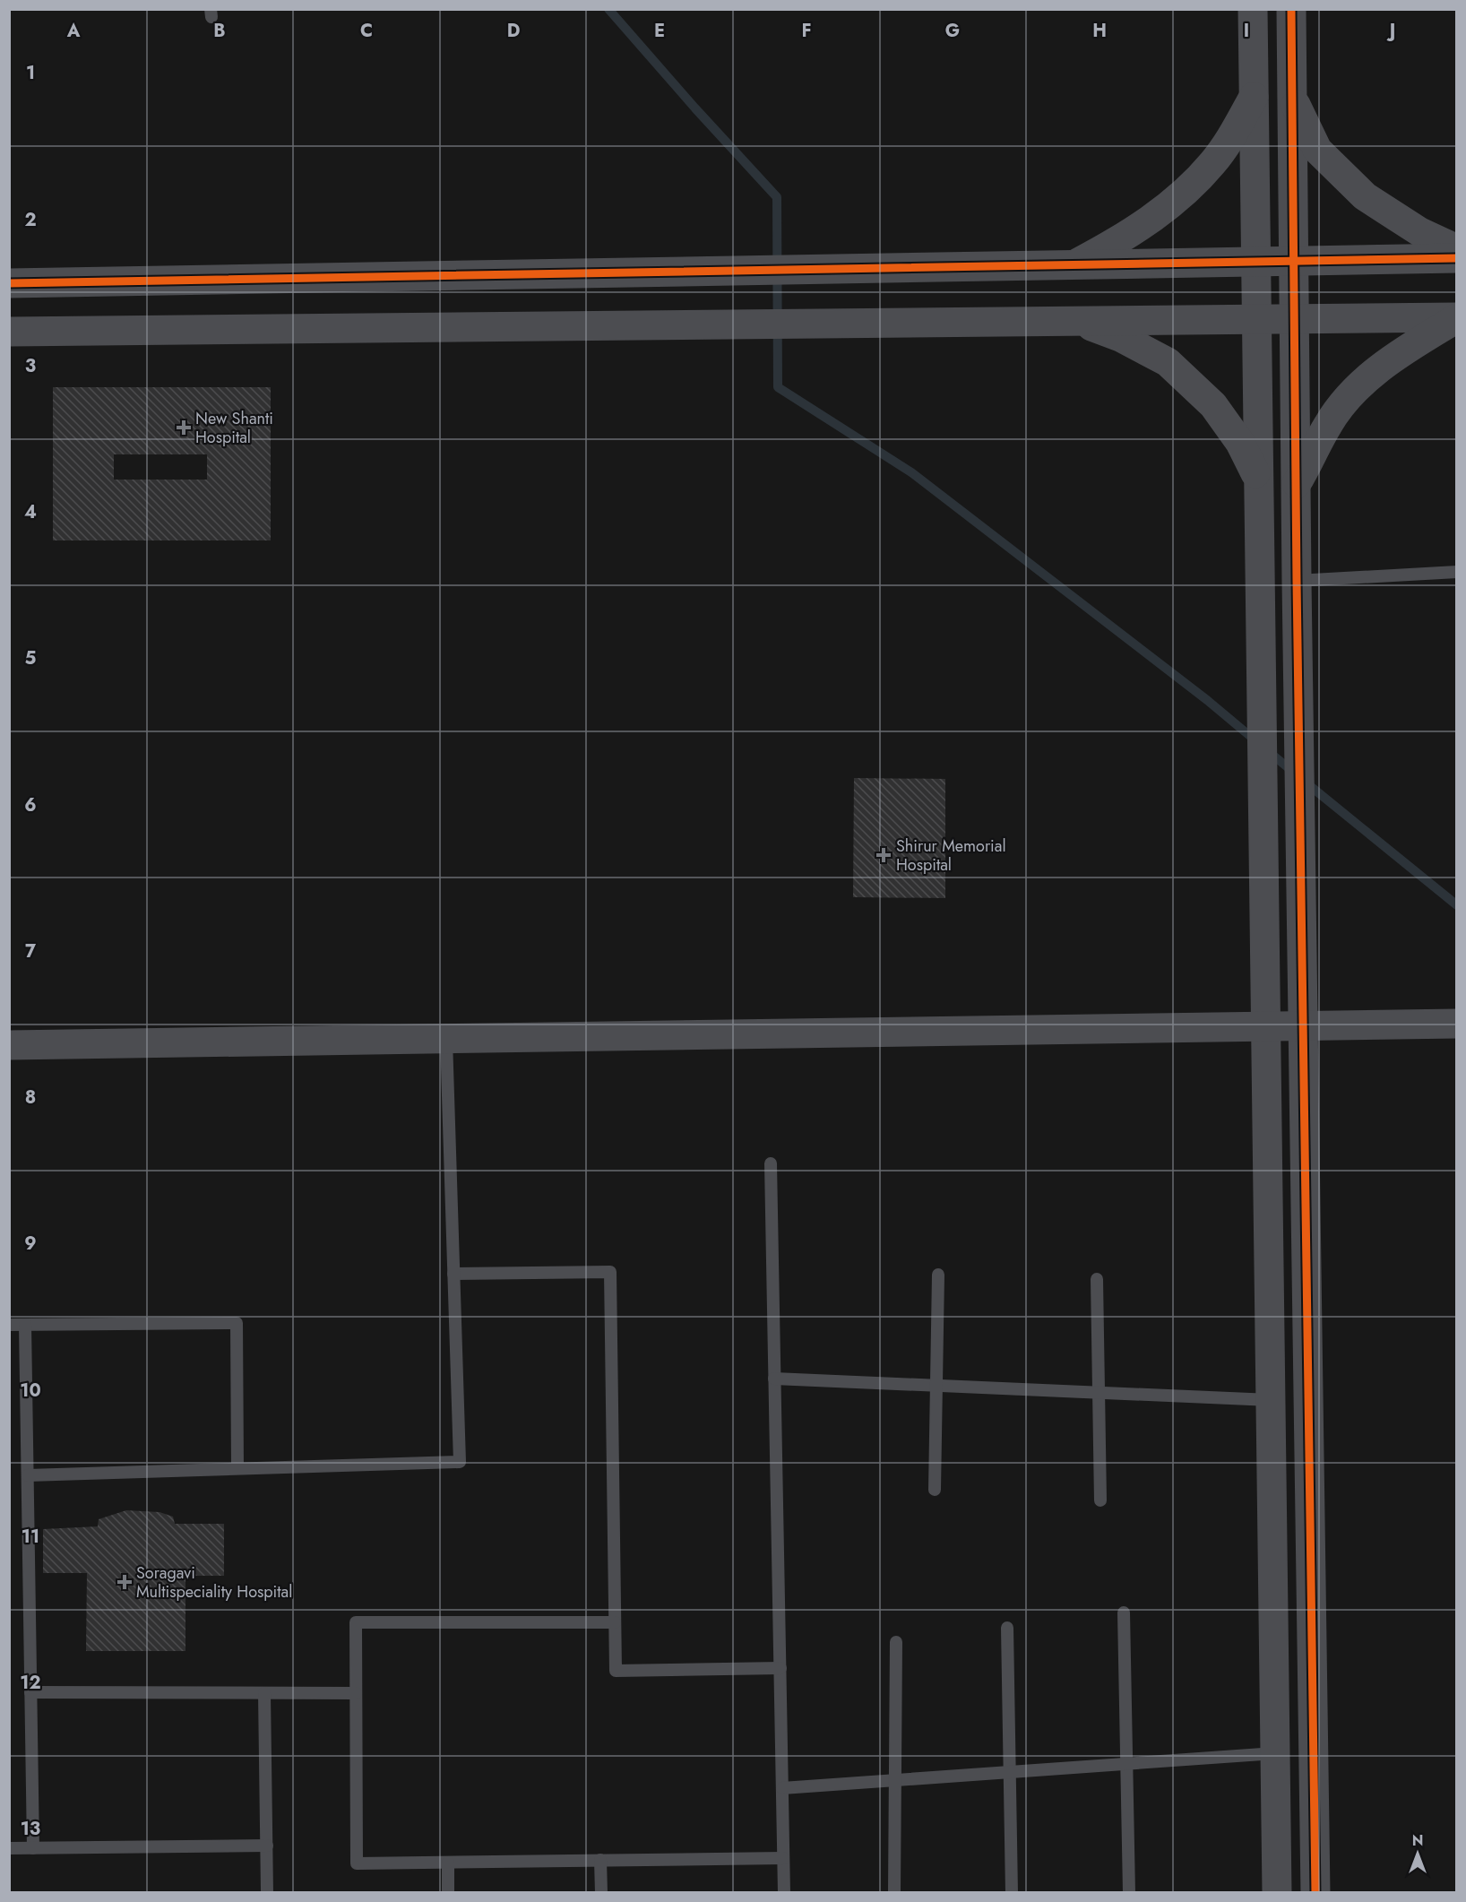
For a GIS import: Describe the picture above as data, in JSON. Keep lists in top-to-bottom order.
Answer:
{
  "places": {
    "health": ["New Shanti Hospital", "Shirur Memorial Hospital", "Soragavi Multispeciality Hospital"]
  },
  "north": "top",
  "grid": {
    "columns": [
      "A",
      "B",
      "C",
      "D",
      "E",
      "F",
      "G",
      "H",
      "I",
      "J"
    ],
    "rows": [
      "1",
      "2",
      "3",
      "4",
      "5",
      "6",
      "7",
      "8",
      "9",
      "10",
      "11",
      "12",
      "13"
    ]
  }
}
